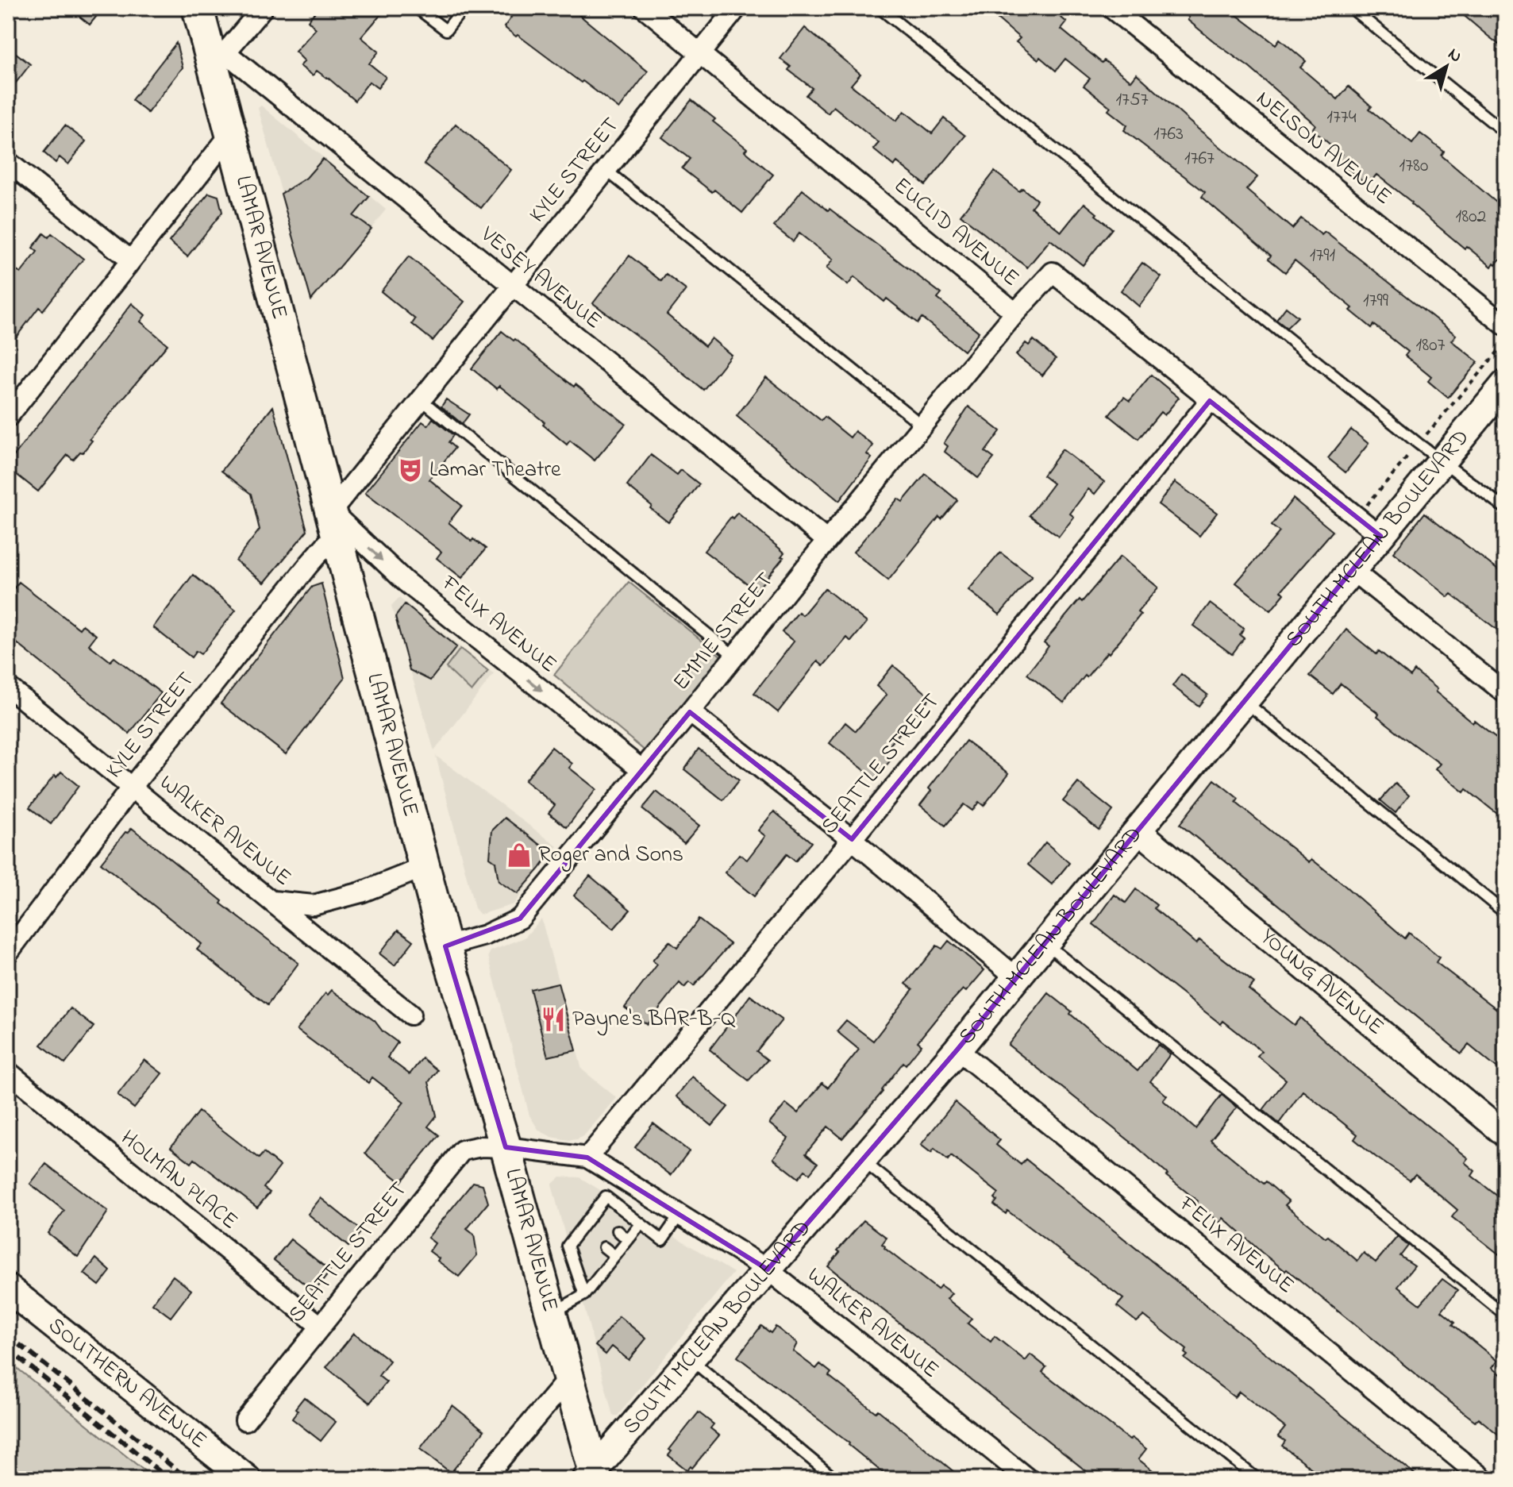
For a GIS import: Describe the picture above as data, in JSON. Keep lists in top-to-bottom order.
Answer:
{
  "streets": {
    "main road": ["LAMAR AVENUE", "SOUTH MCLEAN BOULEVARD", "SOUTHERN AVENUE"],
    "street": [
      "NELSON AVENUE",
      "KYLE STREET",
      "EUCLID AVENUE",
      "VESEY AVENUE",
      "FELIX AVENUE",
      "EMMIE STREET",
      "SEATTLE STREET",
      "WALKER AVENUE",
      "YOUNG AVENUE",
      "HOLMAN PLACE"
    ]
  },
  "crossings": [
    ["KYLE STREET", "EUCLID AVENUE"],
    ["KYLE STREET", "LAMAR AVENUE"],
    ["KYLE STREET", "VESEY AVENUE"],
    ["KYLE STREET", "FELIX AVENUE"],
    ["KYLE STREET", "WALKER AVENUE"],
    ["EUCLID AVENUE", "SOUTH MCLEAN BOULEVARD"],
    ["EUCLID AVENUE", "EMMIE STREET"],
    ["EUCLID AVENUE", "SEATTLE STREET"],
    ["LAMAR AVENUE", "VESEY AVENUE"],
    ["LAMAR AVENUE", "SOUTH MCLEAN BOULEVARD"],
    ["LAMAR AVENUE", "FELIX AVENUE"],
    ["LAMAR AVENUE", "EMMIE STREET"],
    ["LAMAR AVENUE", "SEATTLE STREET"],
    ["LAMAR AVENUE", "WALKER AVENUE"],
    ["VESEY AVENUE", "EMMIE STREET"],
    ["SOUTH MCLEAN BOULEVARD", "FELIX AVENUE"],
    ["SOUTH MCLEAN BOULEVARD", "WALKER AVENUE"],
    ["SOUTH MCLEAN BOULEVARD", "YOUNG AVENUE"],
    ["FELIX AVENUE", "EMMIE STREET"],
    ["SEATTLE STREET", "WALKER AVENUE"],
    ["SEATTLE STREET", "HOLMAN PLACE"]
  ],
  "one_way": ["FELIX AVENUE"],
  "places": {
    "theatre": ["Lamar Theatre"],
    "shop": ["Roger and Sons"],
    "restaurant": ["Payne's BAR-B-Q"]
  },
  "house_numbers": [
    "1757",
    "1774",
    "1763",
    "1767",
    "1780",
    "1802",
    "1791",
    "1799",
    "1807"
  ],
  "north": "top right"
}
